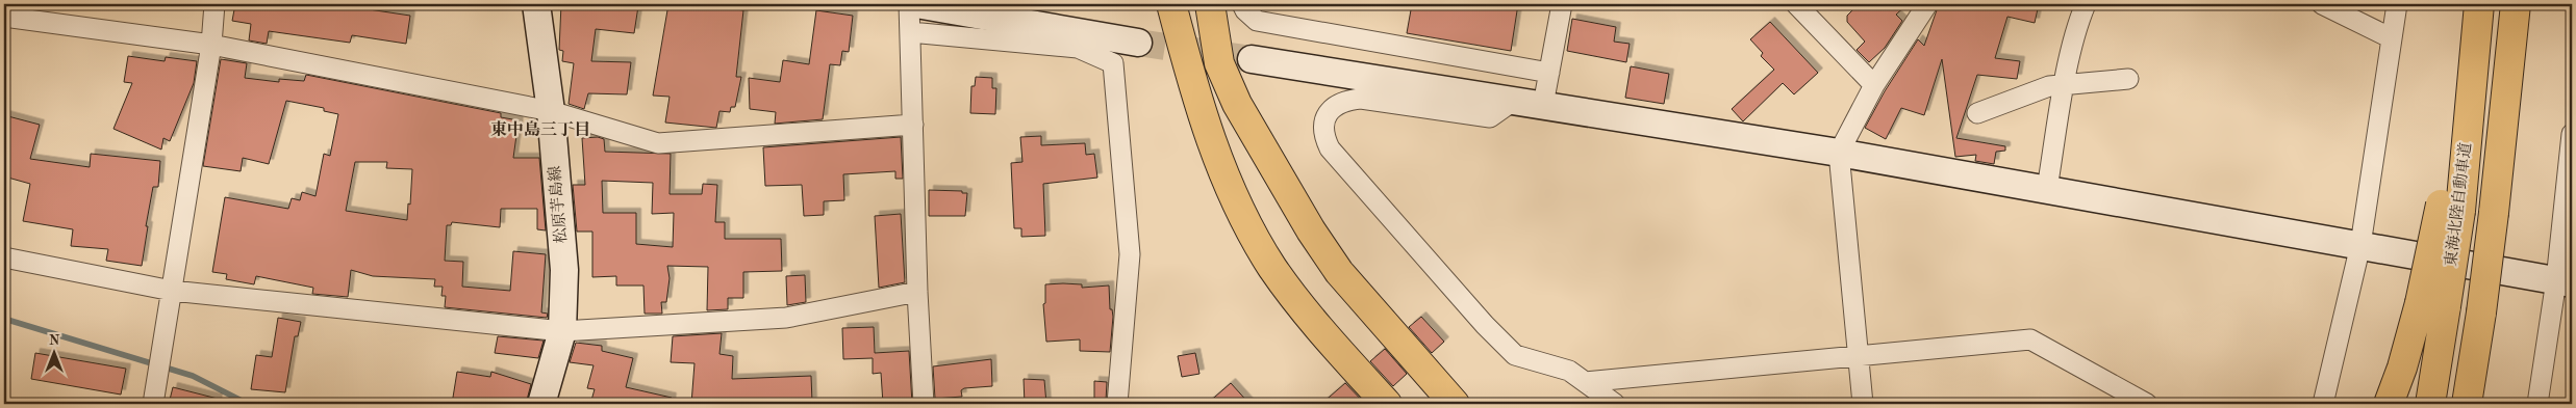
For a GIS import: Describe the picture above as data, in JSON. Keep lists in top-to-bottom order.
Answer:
{
  "streets": {
    "highway": ["東海北陸自動車道"],
    "street": ["松原芋島線"]
  },
  "districts": ["東中島三丁目"],
  "north": "top"
}
